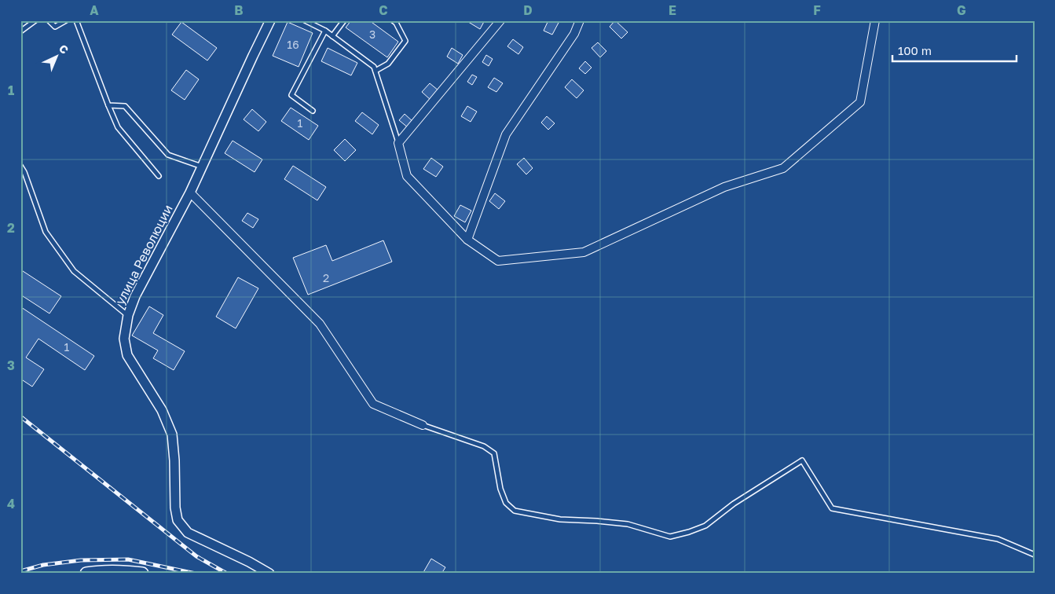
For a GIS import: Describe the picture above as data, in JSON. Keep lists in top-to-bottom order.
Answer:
{
  "streets": {
    "street": ["улица Революции"]
  },
  "house_numbers": [
    "3",
    "16",
    "1",
    "2",
    "1"
  ],
  "scale_bar": "100 m",
  "north": "top right",
  "grid": {
    "columns": [
      "A",
      "B",
      "C",
      "D",
      "E",
      "F",
      "G"
    ],
    "rows": [
      "1",
      "2",
      "3",
      "4"
    ]
  }
}
